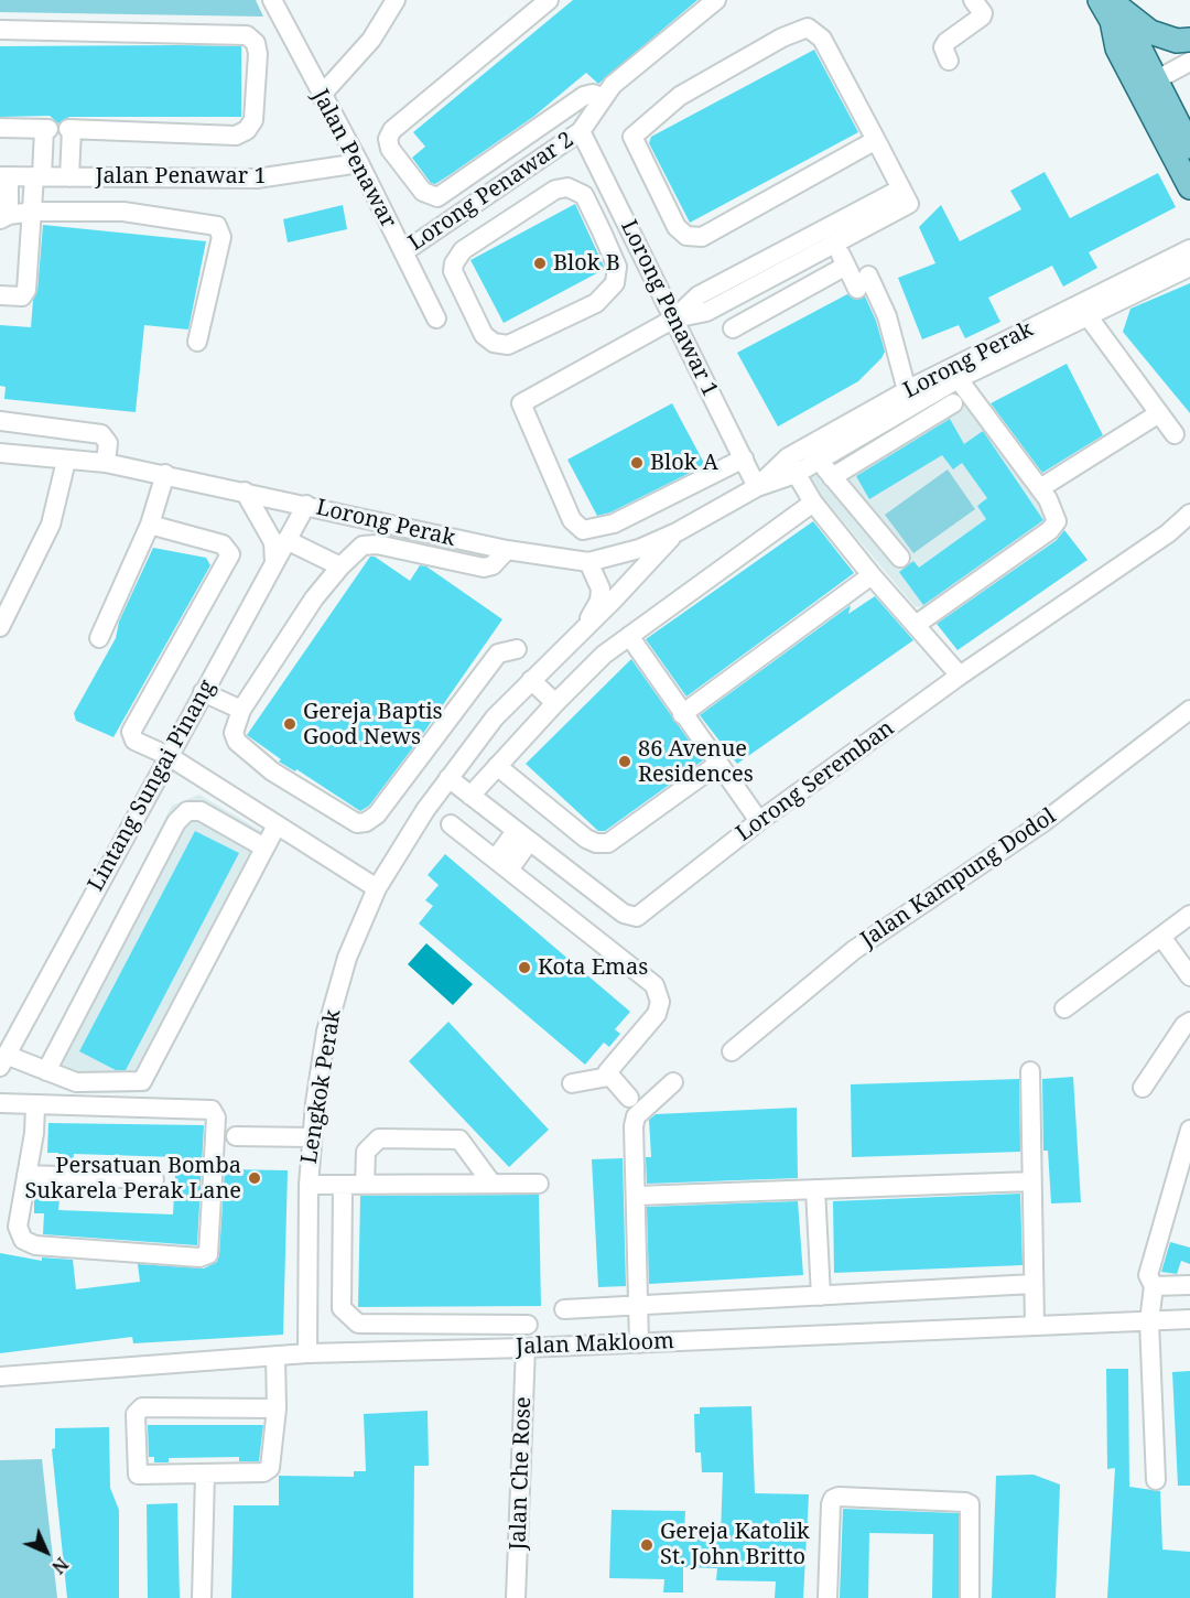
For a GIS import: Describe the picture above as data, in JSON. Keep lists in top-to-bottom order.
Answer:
{
  "streets": {
    "street": [
      "Jalan Penawar",
      "Jalan Penawar 1",
      "Lorong Penawar 2",
      "Lorong Penawar 1",
      "Lorong Perak",
      "Lorong Seremban",
      "Lintang Sungai Pinang",
      "Jalan Kampung Dodol",
      "Lengkok Perak",
      "Jalan Makloom",
      "Jalan Che Rose"
    ]
  },
  "crossings": [
    ["Jalan Penawar", "Jalan Penawar 1"],
    ["Jalan Penawar", "Lorong Penawar 2"],
    ["Lorong Penawar 2", "Lorong Penawar 1"],
    ["Lorong Penawar 1", "Lorong Perak"],
    ["Lorong Perak", "Lintang Sungai Pinang"],
    ["Lorong Perak", "Lengkok Perak"],
    ["Lorong Seremban", "Lengkok Perak"],
    ["Lengkok Perak", "Jalan Makloom"],
    ["Jalan Makloom", "Jalan Che Rose"]
  ],
  "places": [
    "Blok B",
    "Blok A",
    "Gereja Baptis Good News",
    "86 Avenue Residences",
    "Kota Emas",
    "Persatuan Bomba Sukarela Perak Lane",
    "Gereja Katolik St. John Britto"
  ],
  "north": "bottom right"
}
